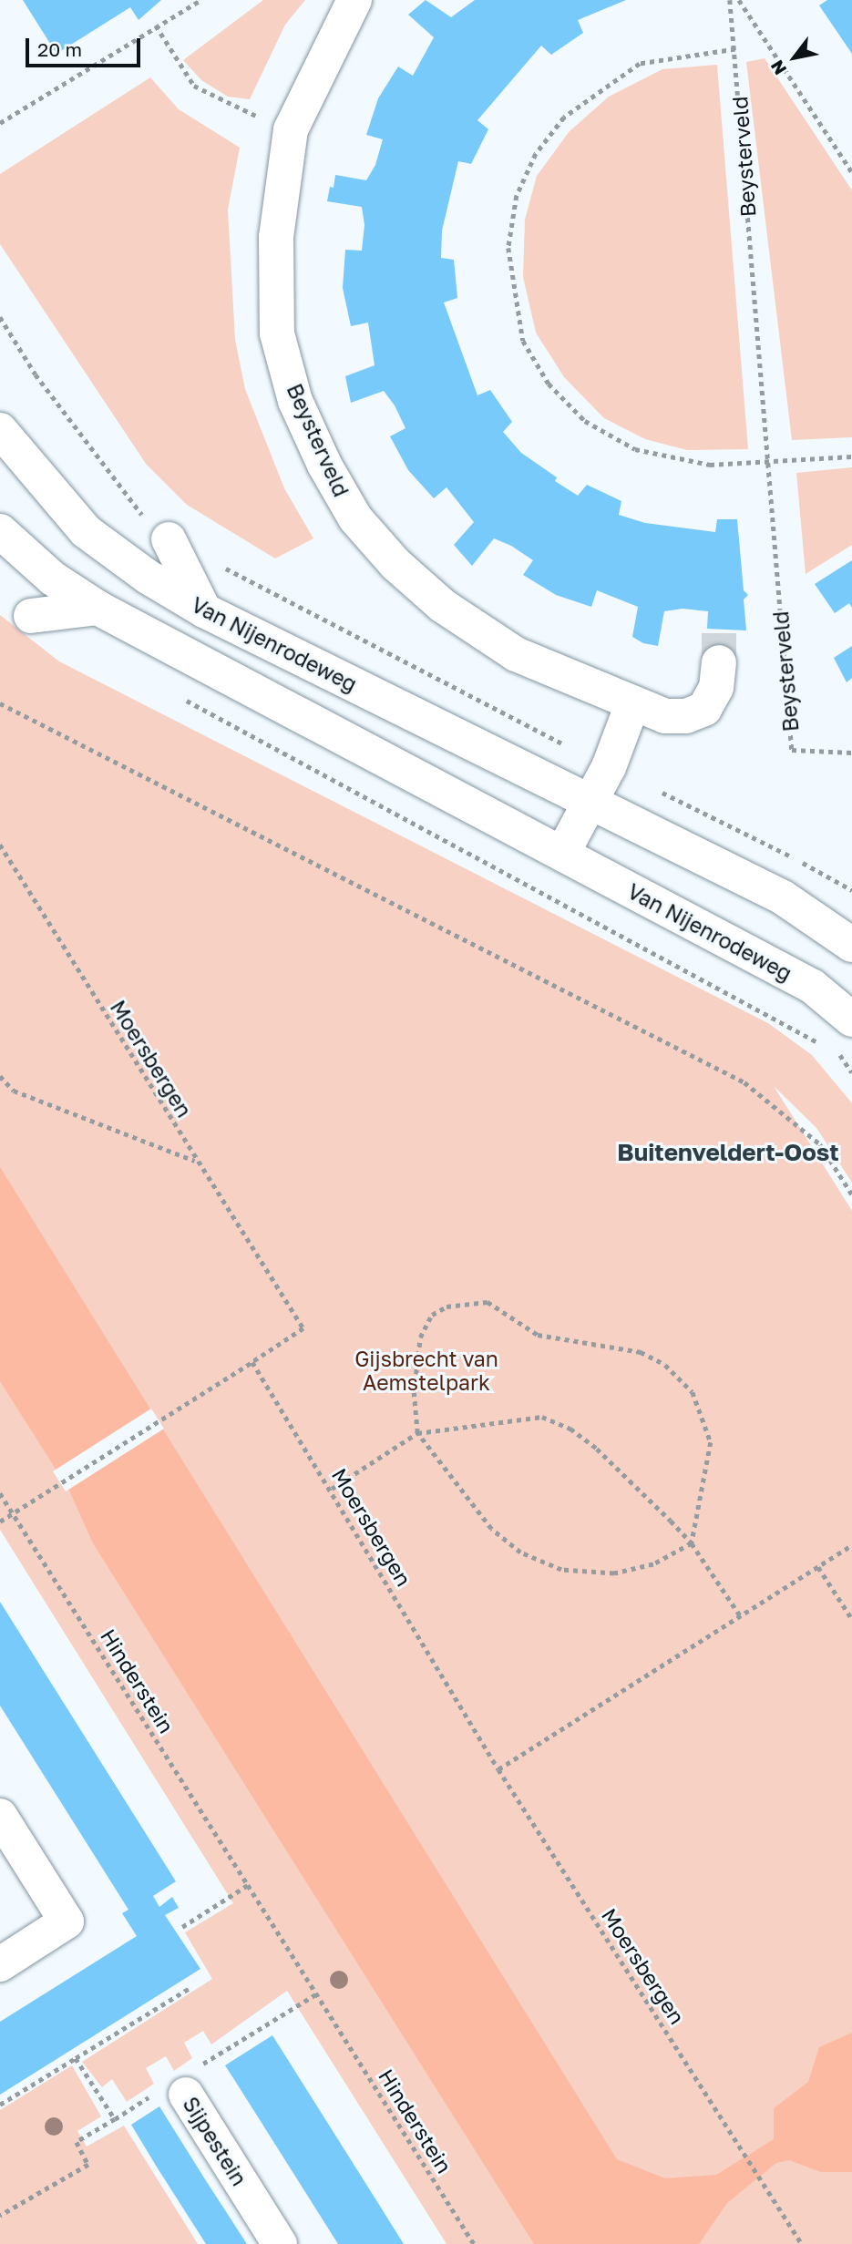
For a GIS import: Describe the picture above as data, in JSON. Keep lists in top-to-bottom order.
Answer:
{
  "streets": {
    "main road": ["Beysterveld", "Van Nijenrodeweg", "Sijpestein"],
    "path": ["Moersbergen", "Hinderstein"]
  },
  "crossings": [
    ["Hinderstein", "Sijpestein"]
  ],
  "districts": ["Buitenveldert-Oost"],
  "parks": ["Gijsbrecht van Aemstelpark"],
  "scale_bar": "20 m",
  "north": "bottom left"
}
